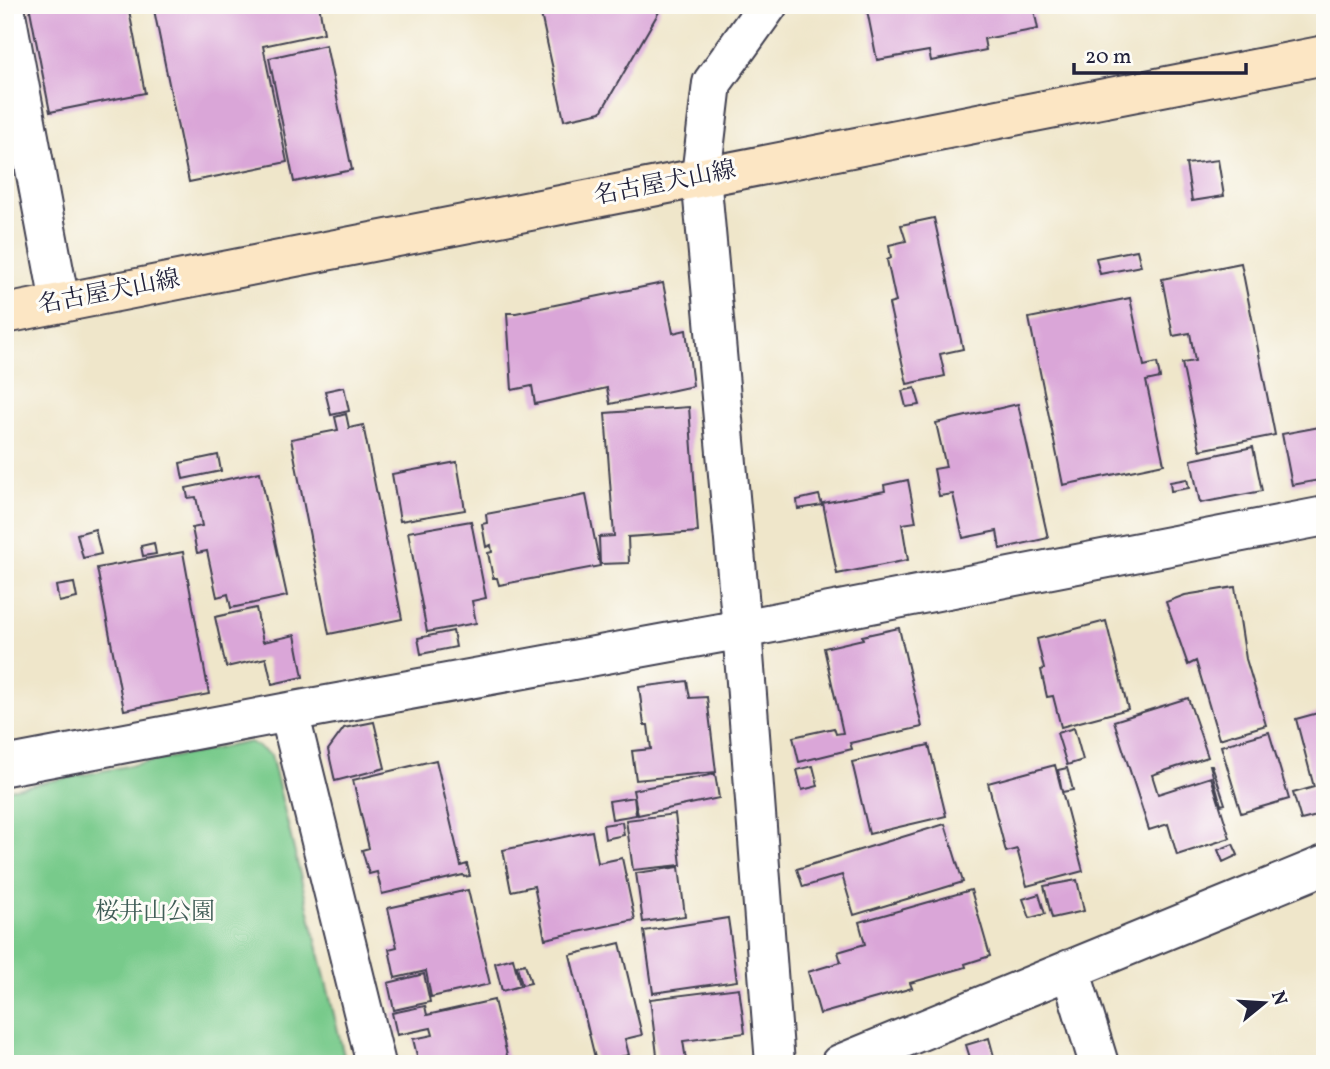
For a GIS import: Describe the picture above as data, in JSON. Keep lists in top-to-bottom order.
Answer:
{
  "streets": {
    "main road": ["名古屋犬山線"]
  },
  "parks": ["桜井山公園"],
  "scale_bar": "20 m",
  "north": "right"
}
